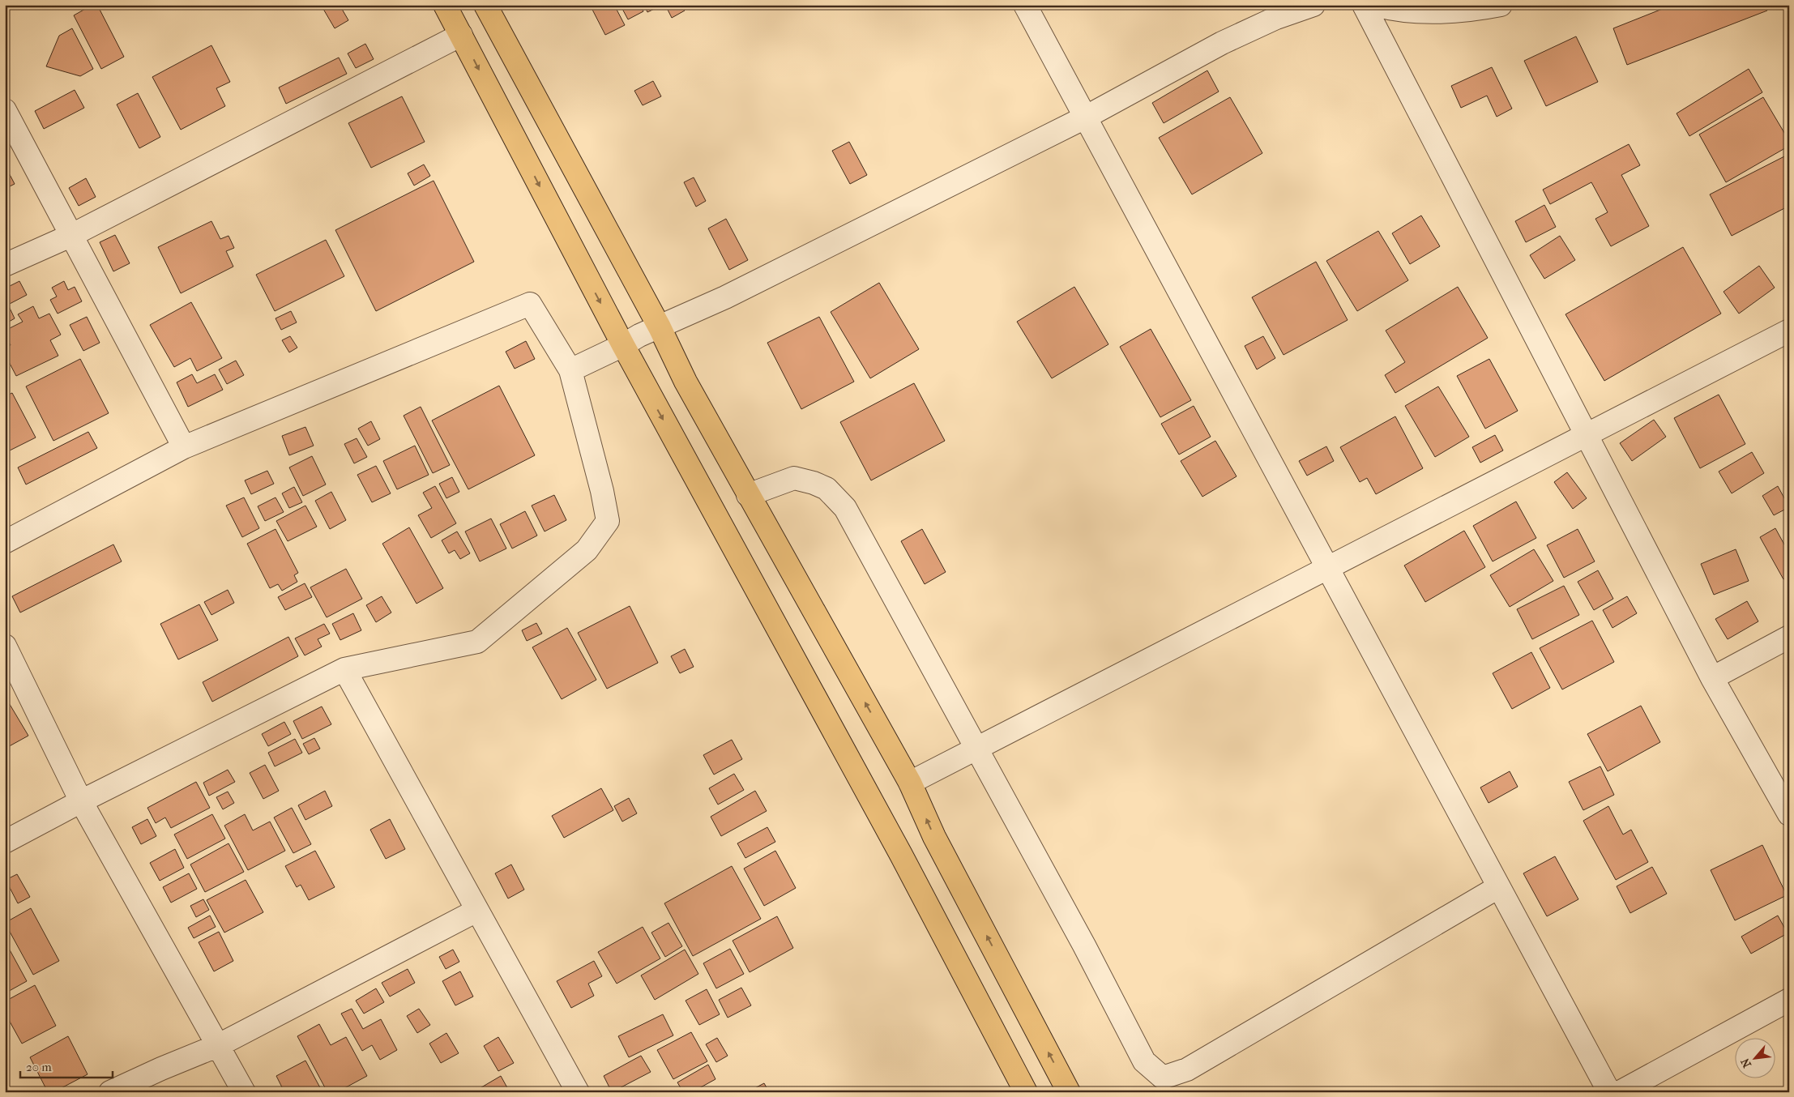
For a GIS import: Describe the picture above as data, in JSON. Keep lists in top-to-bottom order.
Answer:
{
  "scale_bar": "20 m",
  "north": "bottom left"
}
